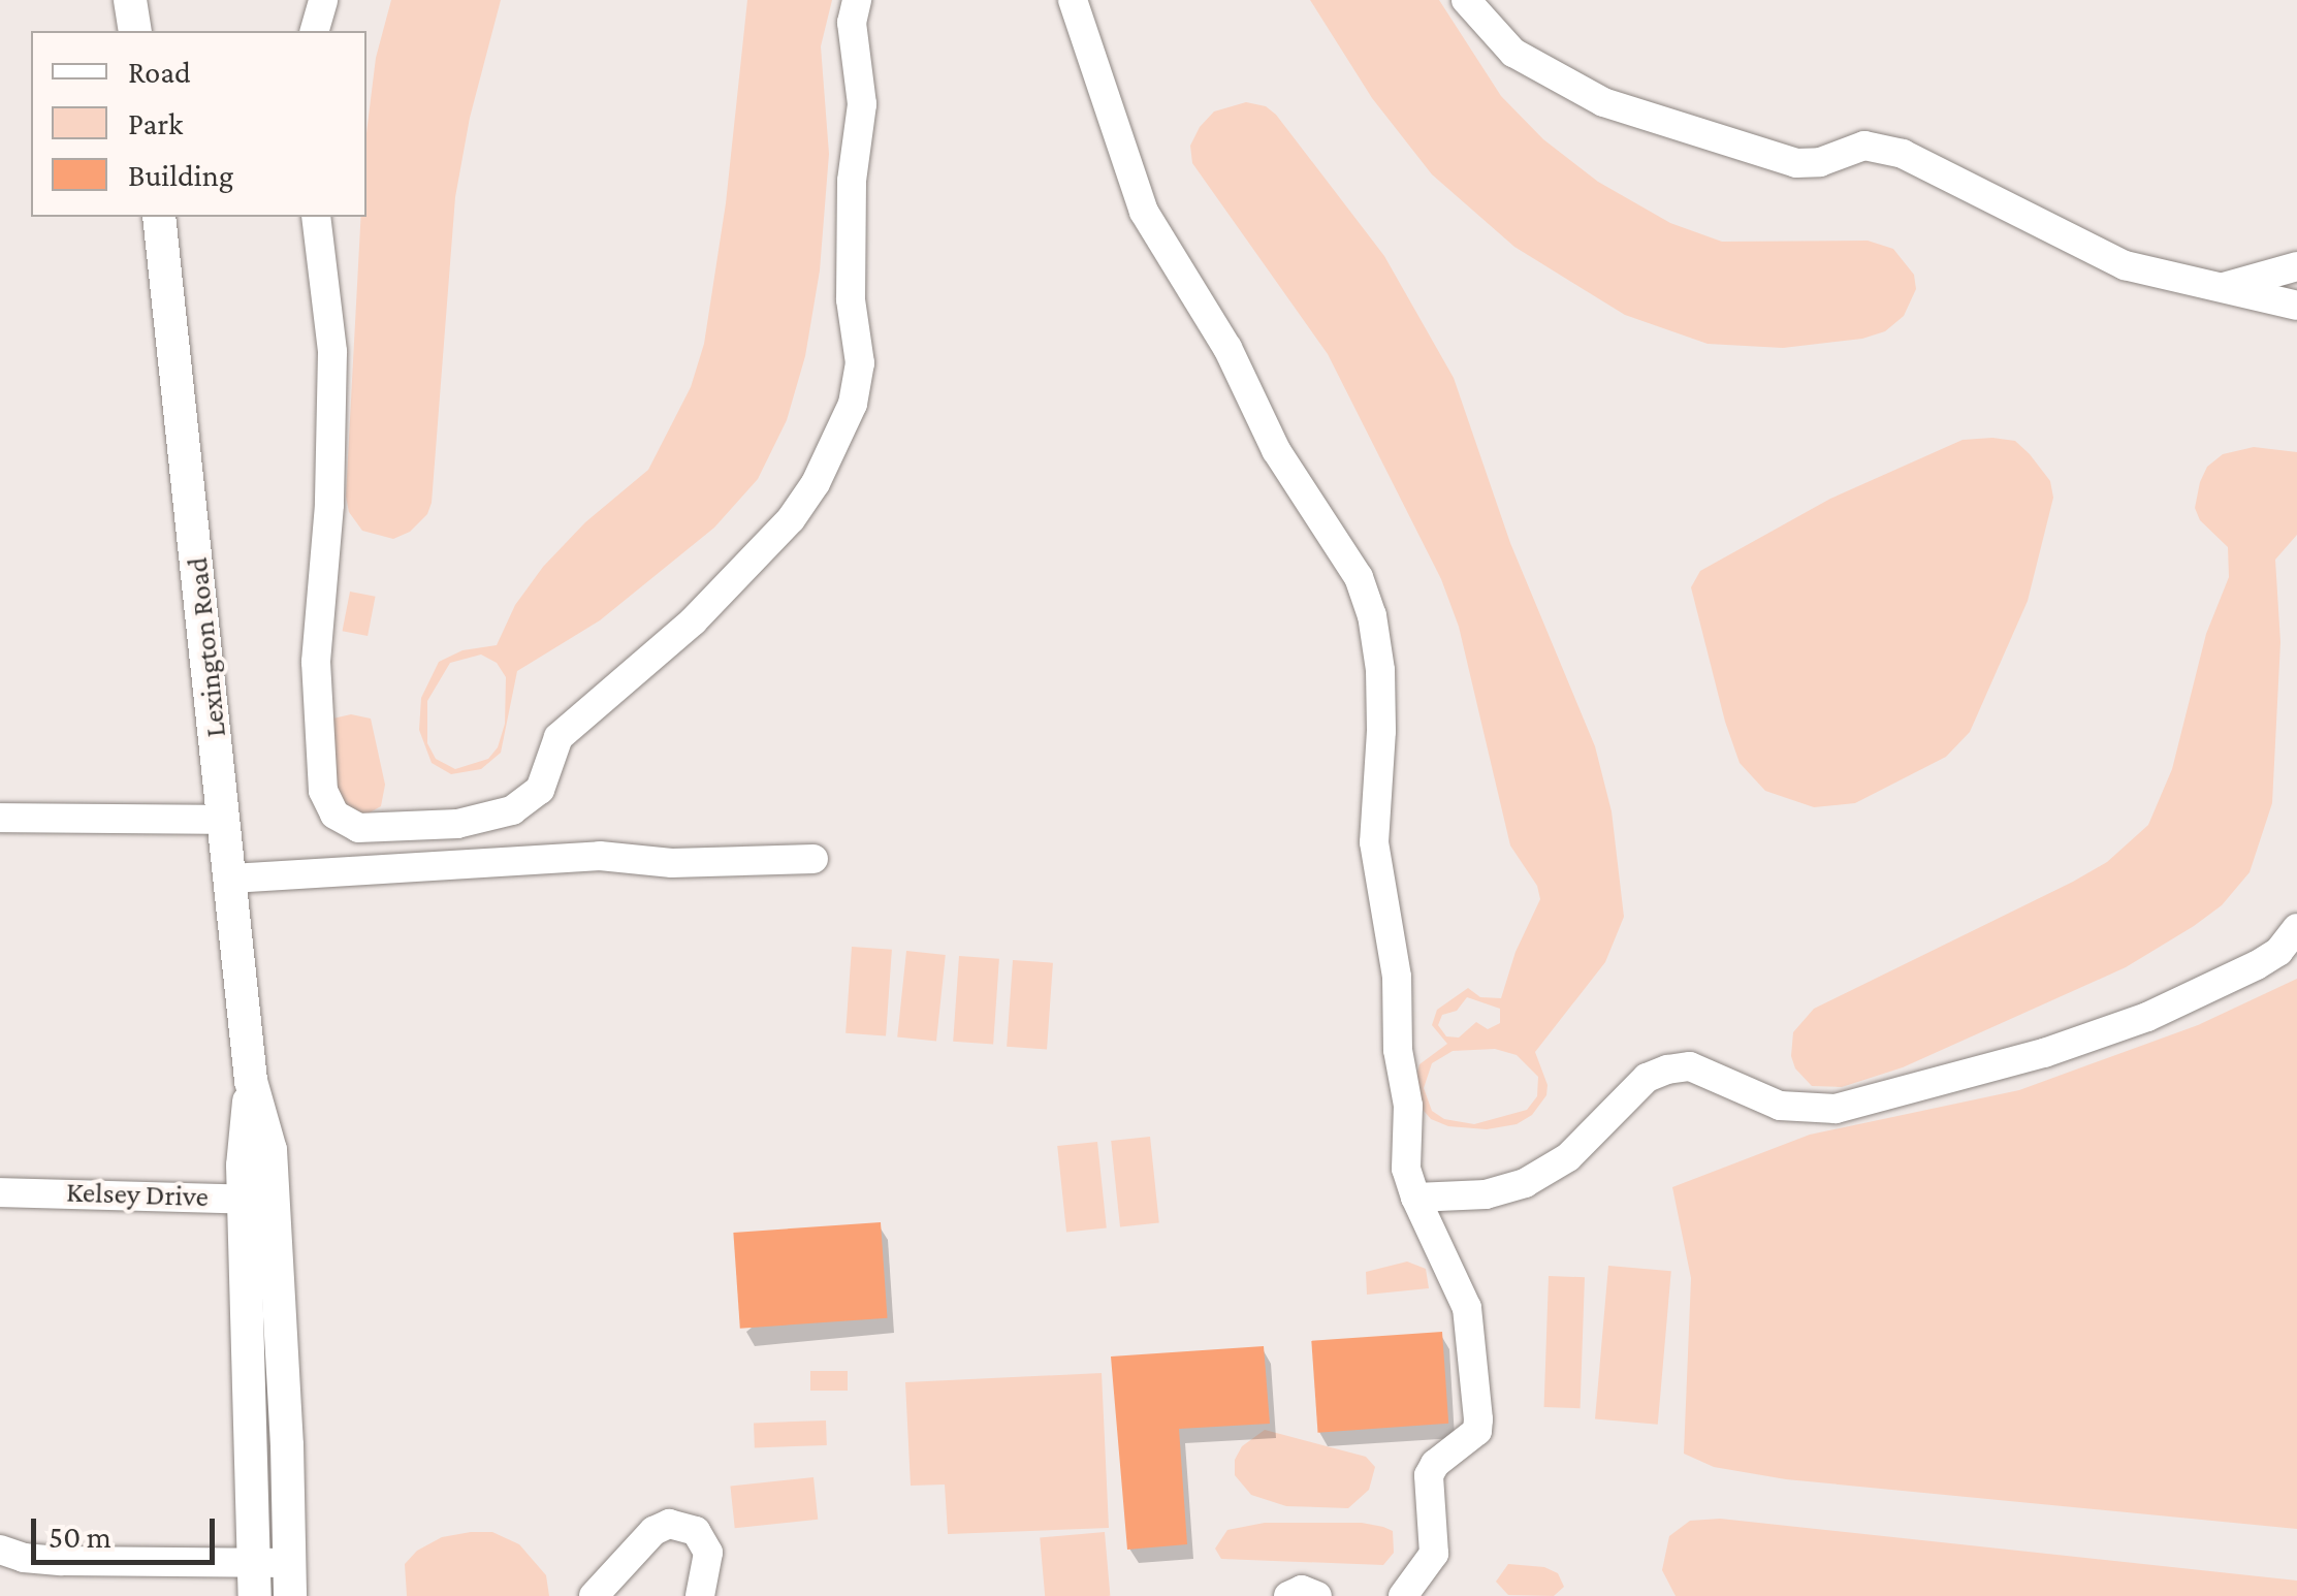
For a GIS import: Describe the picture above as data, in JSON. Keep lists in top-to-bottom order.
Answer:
{
  "streets": {
    "main road": ["Lexington Road"],
    "street": ["Kelsey Drive"]
  },
  "crossings": [
    ["Lexington Road", "Kelsey Drive"]
  ],
  "legend": ["Road", "Park", "Building"],
  "scale_bar": "50 m"
}
